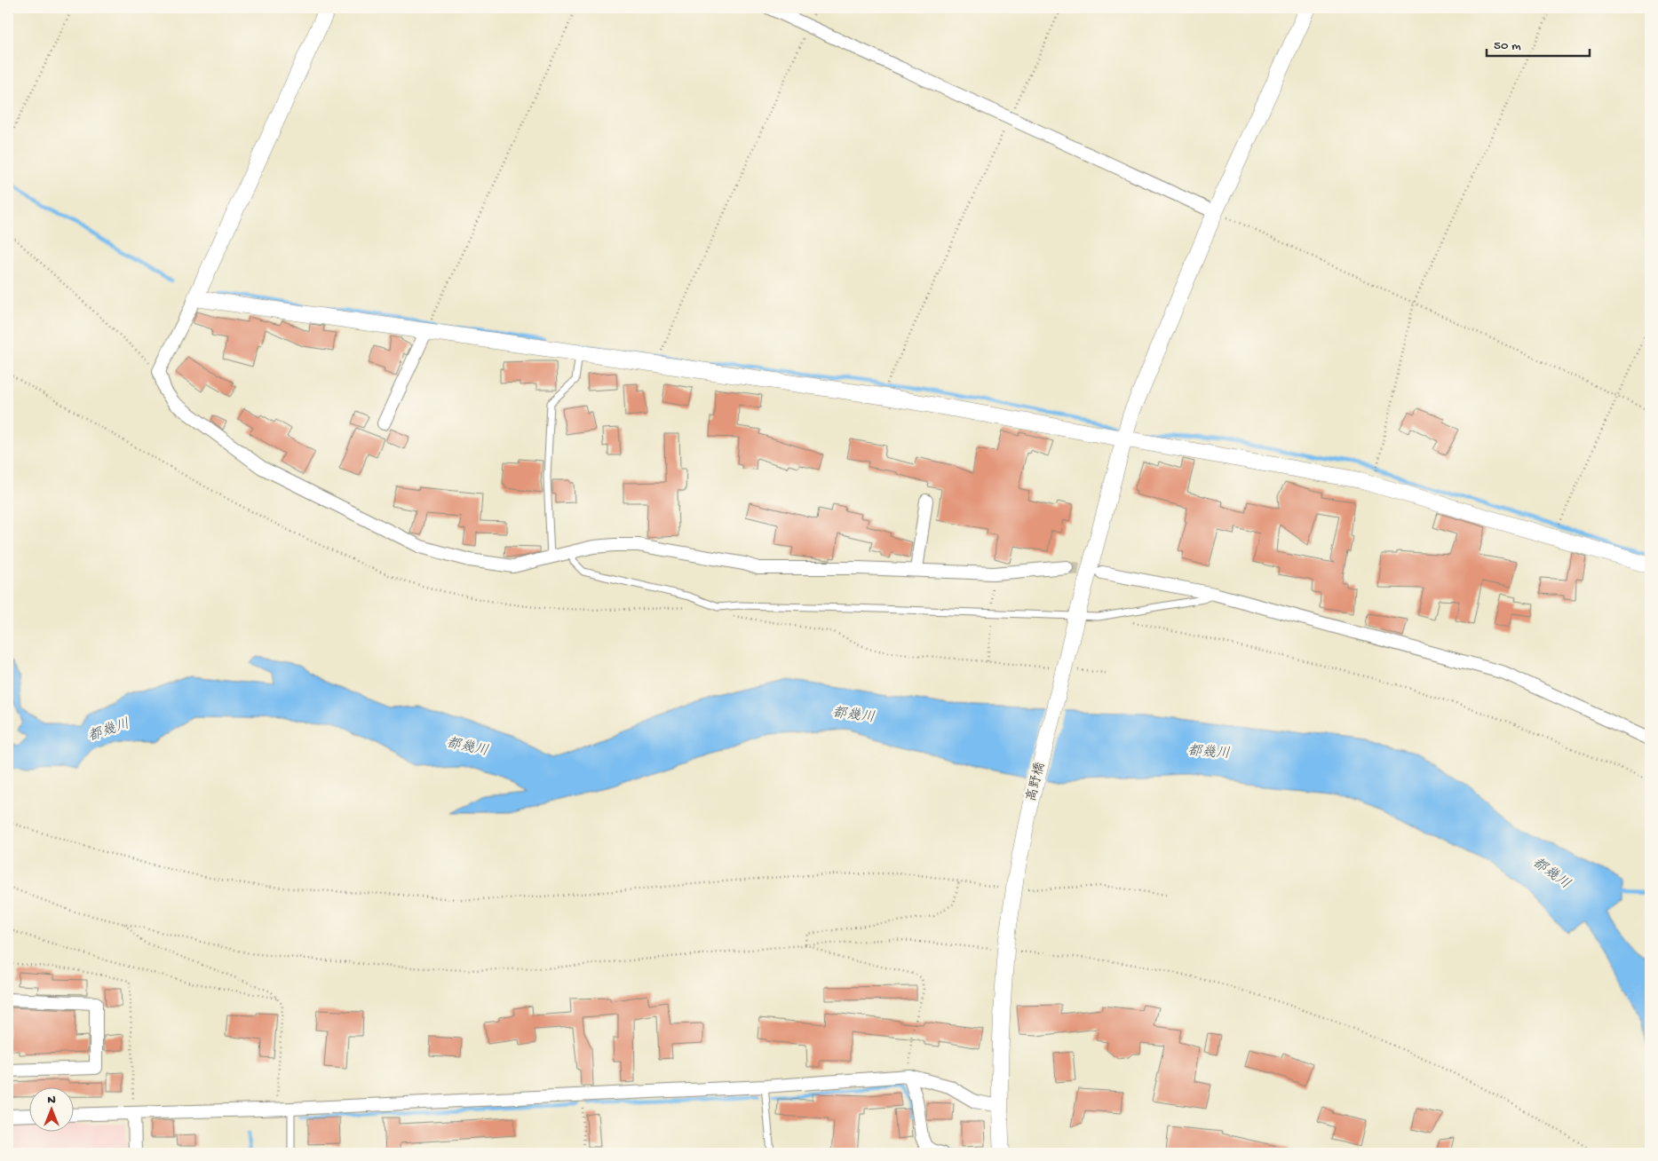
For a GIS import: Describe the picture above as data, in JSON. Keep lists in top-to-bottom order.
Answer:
{
  "streets": {
    "street": ["高野橋"]
  },
  "water": ["都幾川"],
  "scale_bar": "50 m",
  "north": "top"
}
